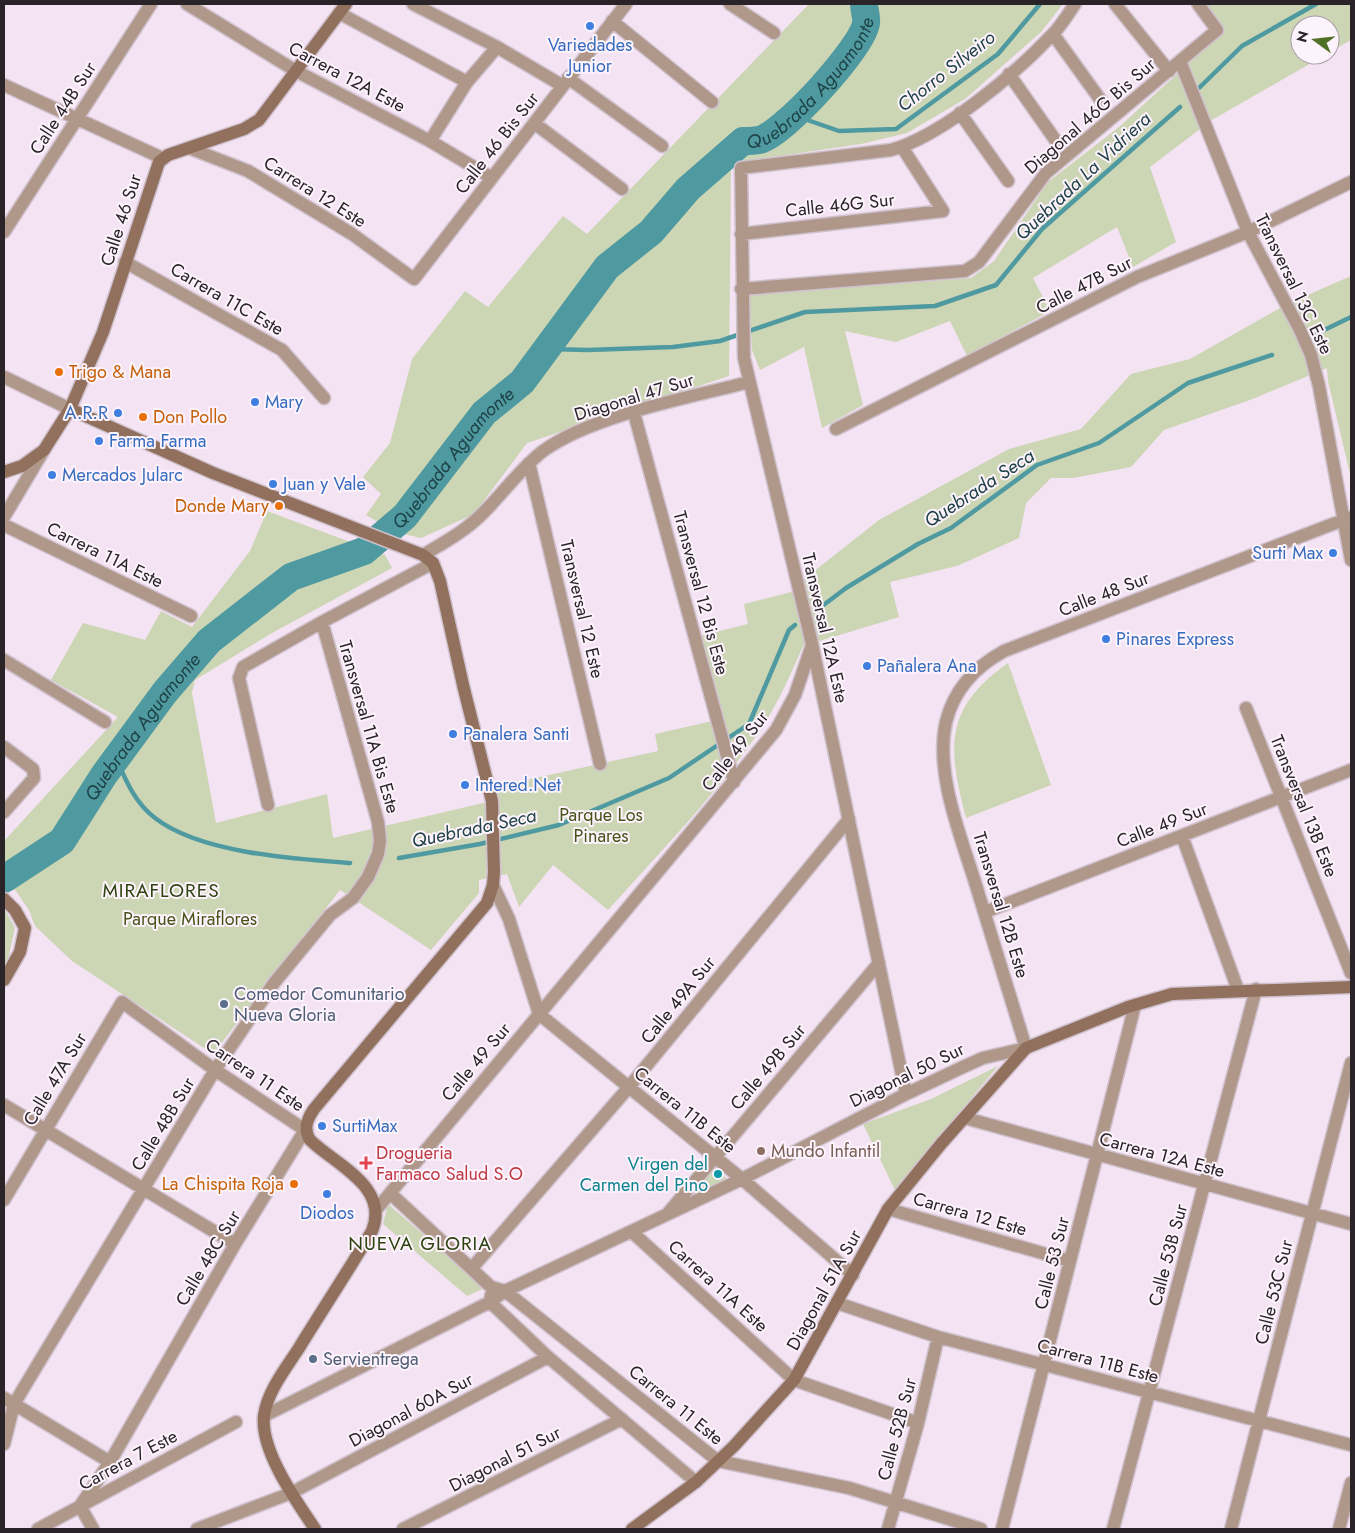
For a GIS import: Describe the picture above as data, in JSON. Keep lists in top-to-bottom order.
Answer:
{
  "streets": {
    "street": [
      "Carrera 12A Este",
      "Calle 44B Sur",
      "Diagonal 46G Bis Sur",
      "Calle 46 Bis Sur",
      "Carrera 12 Este",
      "Calle 46G Sur",
      "Calle 46 Sur",
      "Transversal 13C Este",
      "Calle 47B Sur",
      "Carrera 11C Este",
      "Diagonal 47 Sur",
      "Carrera 11A Este",
      "Transversal 12 Bis Este",
      "Calle 48 Sur",
      "Transversal 12 Este",
      "Transversal 12A Este",
      "Transversal 11A Bis Este",
      "Calle 49 Sur",
      "Transversal 13B Este",
      "Transversal 12B Este",
      "Calle 49A Sur",
      "Calle 49B Sur",
      "Carrera 11 Este",
      "Diagonal 50 Sur",
      "Calle 47A Sur",
      "Carrera 11B Este",
      "Calle 48B Sur",
      "Calle 53B Sur",
      "Calle 48C Sur",
      "Calle 53 Sur",
      "Diagonal 51A Sur",
      "Calle 53C Sur",
      "Diagonal 60A Sur",
      "Calle 52B Sur",
      "Diagonal 51 Sur",
      "Carrera 7 Este"
    ]
  },
  "crossings": [
    ["Carrera 12A Este", "Calle 46 Bis Sur"],
    ["Carrera 12A Este", "Calle 46 Sur"],
    ["Carrera 12A Este", "Calle 53B Sur"],
    ["Carrera 12A Este", "Calle 53 Sur"],
    ["Carrera 12A Este", "Diagonal 51A Sur"],
    ["Carrera 12A Este", "Calle 53C Sur"],
    ["Diagonal 46G Bis Sur", "Transversal 13C Este"],
    ["Diagonal 46G Bis Sur", "Transversal 12A Este"],
    ["Calle 46 Bis Sur", "Carrera 12 Este"],
    ["Carrera 12 Este", "Calle 46 Sur"],
    ["Carrera 12 Este", "Calle 53 Sur"],
    ["Carrera 12 Este", "Diagonal 51A Sur"],
    ["Calle 46G Sur", "Transversal 12A Este"],
    ["Calle 46 Sur", "Carrera 11C Este"],
    ["Transversal 13C Este", "Calle 47B Sur"],
    ["Transversal 13C Este", "Calle 48 Sur"],
    ["Diagonal 47 Sur", "Transversal 12 Bis Este"],
    ["Diagonal 47 Sur", "Transversal 12 Este"],
    ["Diagonal 47 Sur", "Transversal 12A Este"],
    ["Diagonal 47 Sur", "Transversal 11A Bis Este"],
    ["Diagonal 47 Sur", "Calle 48C Sur"],
    ["Carrera 11A Este", "Diagonal 50 Sur"],
    ["Carrera 11A Este", "Diagonal 51A Sur"],
    ["Carrera 11A Este", "Calle 52B Sur"],
    ["Transversal 12 Bis Este", "Calle 49 Sur"],
    ["Calle 48 Sur", "Transversal 12B Este"],
    ["Transversal 12A Este", "Calle 49 Sur"],
    ["Transversal 12A Este", "Calle 49A Sur"],
    ["Transversal 12A Este", "Calle 49B Sur"],
    ["Transversal 12A Este", "Diagonal 50 Sur"],
    ["Transversal 11A Bis Este", "Calle 48B Sur"],
    ["Calle 49 Sur", "Transversal 13B Este"],
    ["Calle 49 Sur", "Transversal 12B Este"],
    ["Calle 49 Sur", "Carrera 11 Este"],
    ["Calle 49 Sur", "Diagonal 50 Sur"],
    ["Calle 49 Sur", "Carrera 11B Este"],
    ["Calle 49 Sur", "Diagonal 60A Sur"],
    ["Transversal 12B Este", "Diagonal 50 Sur"],
    ["Transversal 12B Este", "Diagonal 51A Sur"],
    ["Calle 49A Sur", "Carrera 11 Este"],
    ["Calle 49A Sur", "Carrera 11B Este"],
    ["Calle 49B Sur", "Diagonal 50 Sur"],
    ["Calle 49B Sur", "Carrera 11B Este"],
    ["Carrera 11 Este", "Diagonal 50 Sur"],
    ["Carrera 11 Este", "Calle 47A Sur"],
    ["Carrera 11 Este", "Calle 48B Sur"],
    ["Carrera 11 Este", "Calle 48C Sur"],
    ["Carrera 11 Este", "Diagonal 51A Sur"],
    ["Carrera 11 Este", "Calle 52B Sur"],
    ["Diagonal 50 Sur", "Carrera 11B Este"],
    ["Diagonal 50 Sur", "Calle 53B Sur"],
    ["Diagonal 50 Sur", "Calle 53 Sur"],
    ["Diagonal 50 Sur", "Diagonal 51A Sur"],
    ["Carrera 11B Este", "Calle 53B Sur"],
    ["Carrera 11B Este", "Calle 53 Sur"],
    ["Carrera 11B Este", "Diagonal 51A Sur"],
    ["Carrera 11B Este", "Calle 53C Sur"],
    ["Carrera 11B Este", "Calle 52B Sur"],
    ["Calle 48C Sur", "Carrera 7 Este"]
  ],
  "districts": ["MIRAFLORES", "NUEVA GLORIA"],
  "water": [
    "Chorro Silveiro",
    "Quebrada Aguamonte",
    "Quebrada La Vidriera",
    "Quebrada Seca"
  ],
  "parks": ["Parque Los Pinares", "Parque Miraflores"],
  "places": {
    "other": [
      "Variedades Junior",
      "Trigo & Mana",
      "Mary",
      "A.R.R",
      "Don Pollo",
      "Farma Farma",
      "Mercados Jularc",
      "Juan y Vale",
      "Donde Mary",
      "Surti Max",
      "Pinares Express",
      "Pañalera Ana",
      "Panalera Santi",
      "Intered.Net",
      "Comedor Comunitario Nueva Gloria",
      "SurtiMax",
      "Mundo Infantil",
      "Virgen del Carmen del Pino",
      "La Chispita Roja",
      "Diodos",
      "Servientrega"
    ],
    "health": ["Drogueria Farmaco Salud S.O"]
  },
  "north": "left"
}
